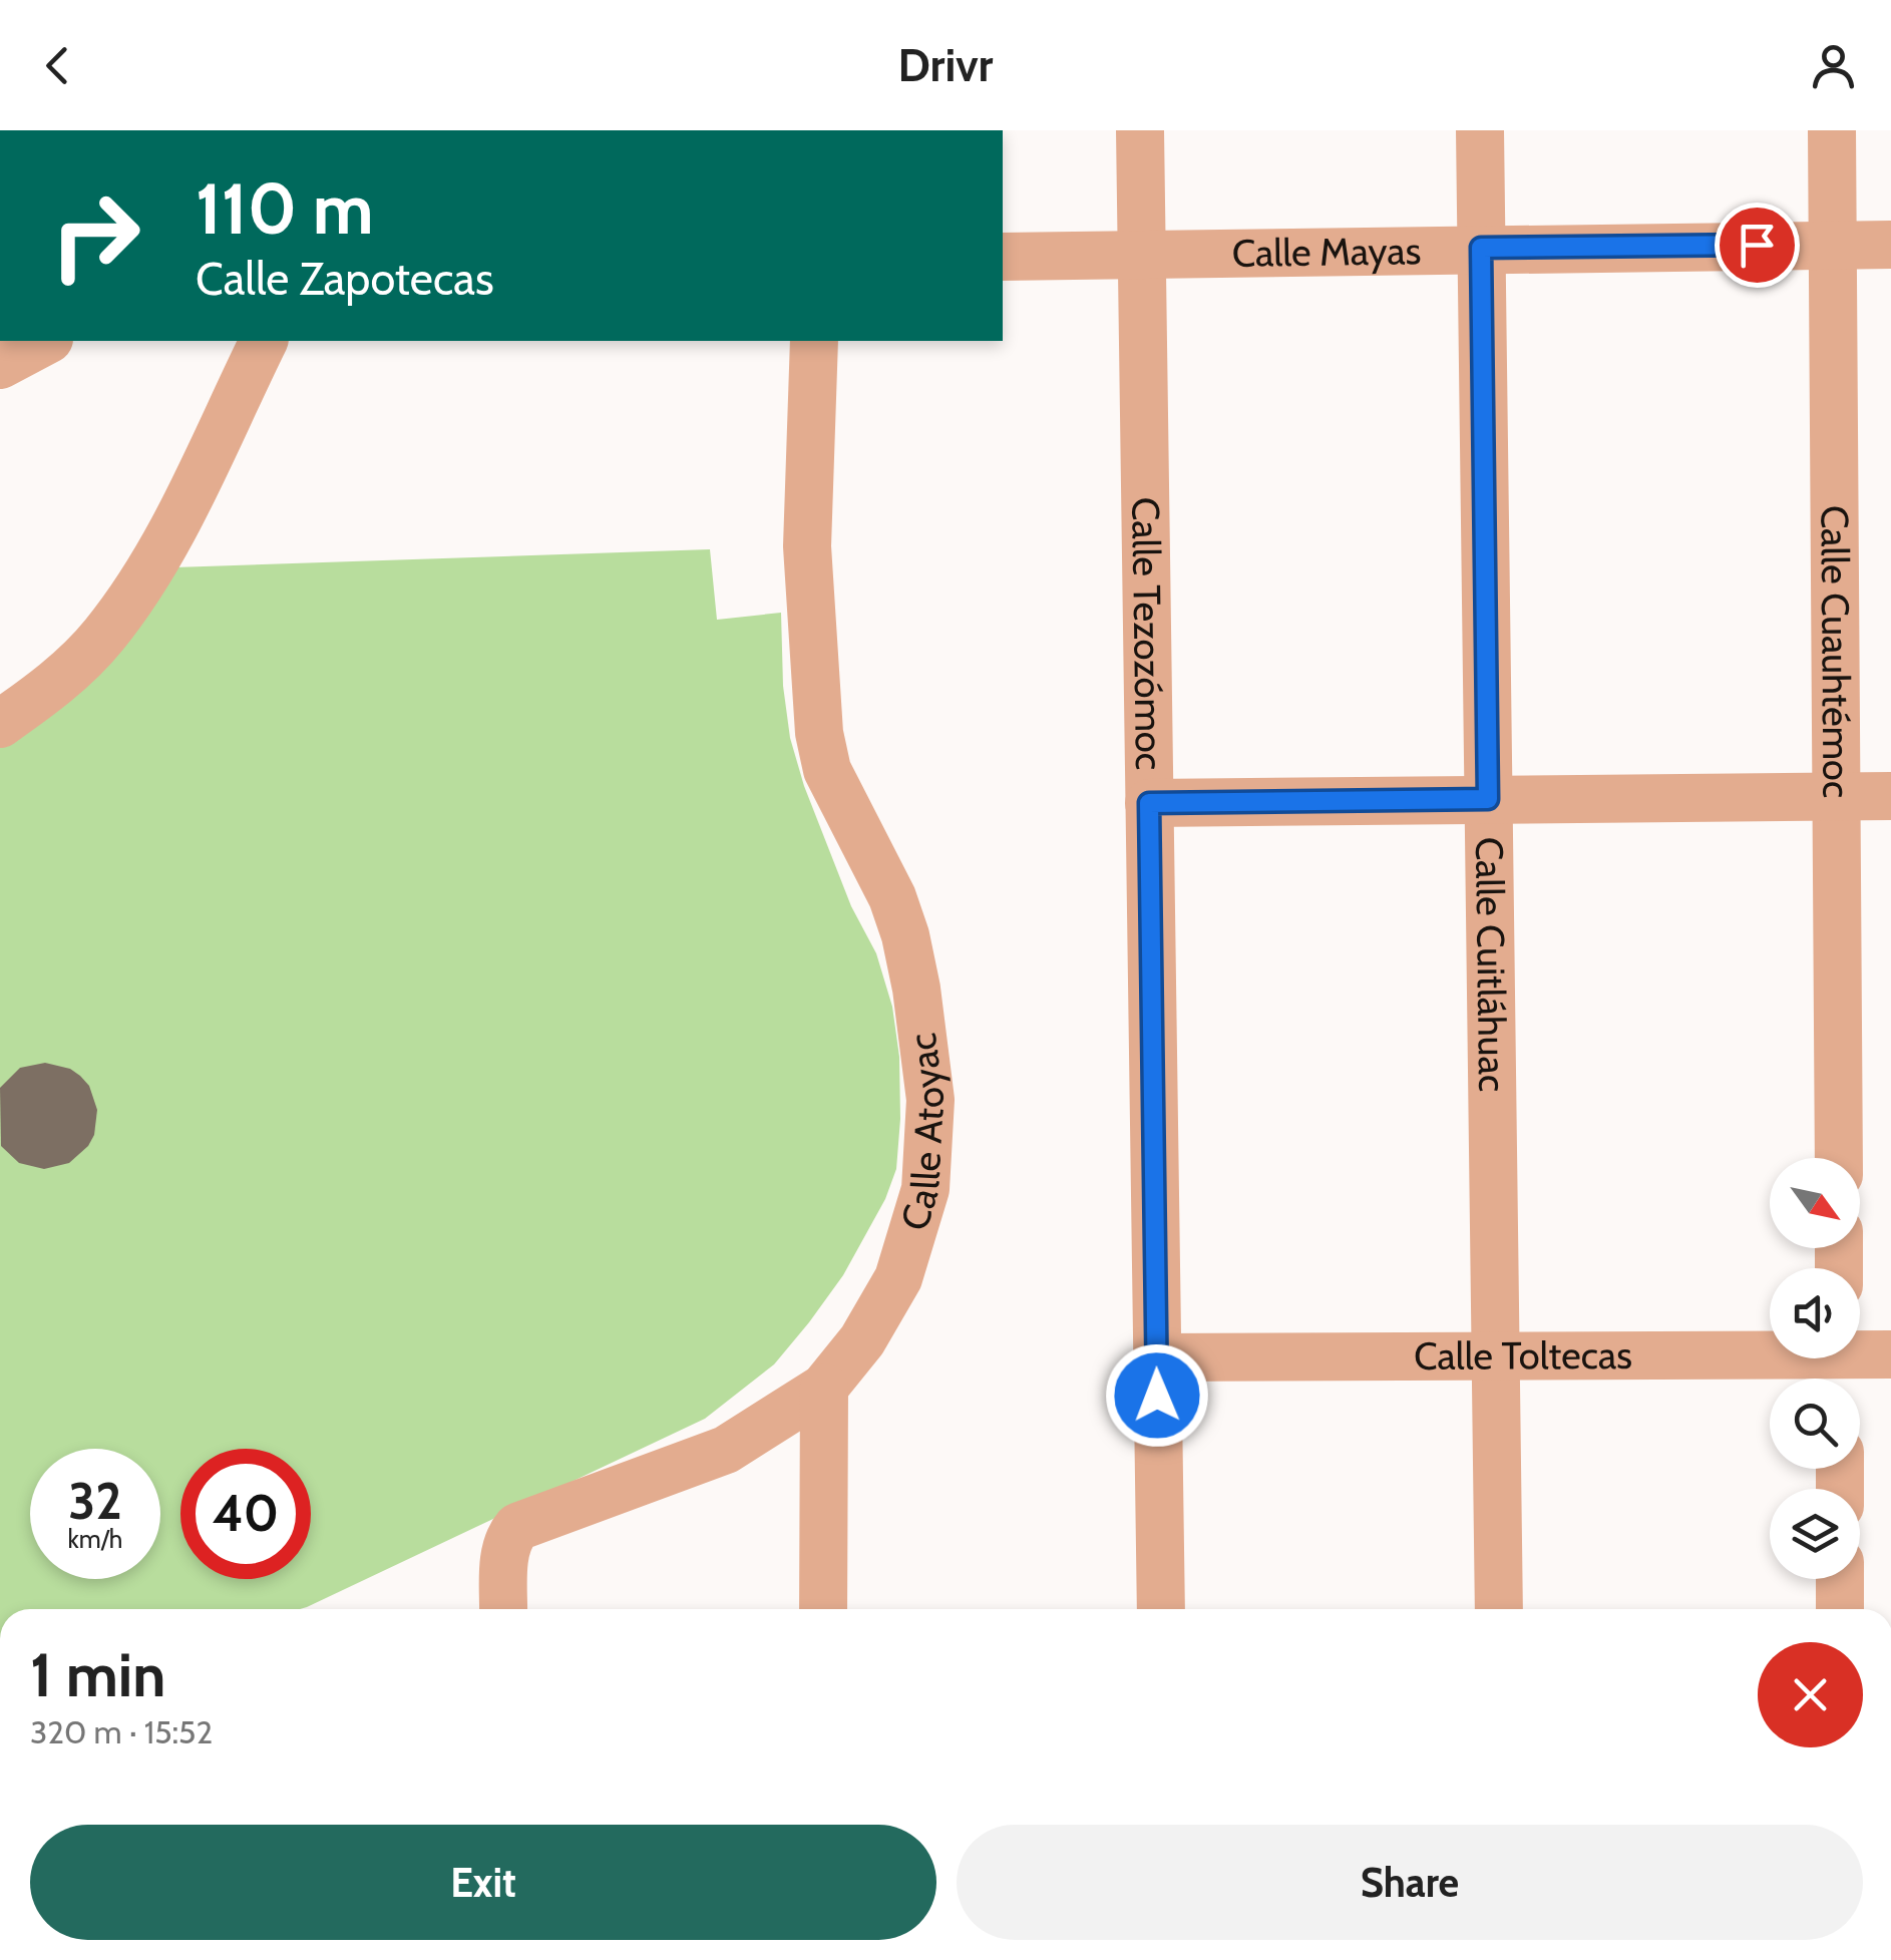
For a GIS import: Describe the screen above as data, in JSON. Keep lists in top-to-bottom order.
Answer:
{
  "streets": {
    "street": [
      "Calle Mayas",
      "Calle Tezozómoc",
      "Calle Cuauhtémoc",
      "Calle Cuitláhuac",
      "Calle Atoyac",
      "Calle Toltecas"
    ]
  },
  "crossings": [
    ["Calle Mayas", "Calle Tezozómoc"],
    ["Calle Mayas", "Calle Cuauhtémoc"],
    ["Calle Mayas", "Calle Cuitláhuac"],
    ["Calle Tezozómoc", "Calle Toltecas"],
    ["Calle Cuitláhuac", "Calle Toltecas"]
  ],
  "north": "bottom right",
  "page": {
    "header": "Drivr",
    "turn": ["110 m", "Calle Zapotecas"],
    "speed": "32 km/h",
    "limit": "40",
    "heading": ["1 min", "320 m · 15:52"],
    "buttons": ["Exit", "Share"]
  }
}
